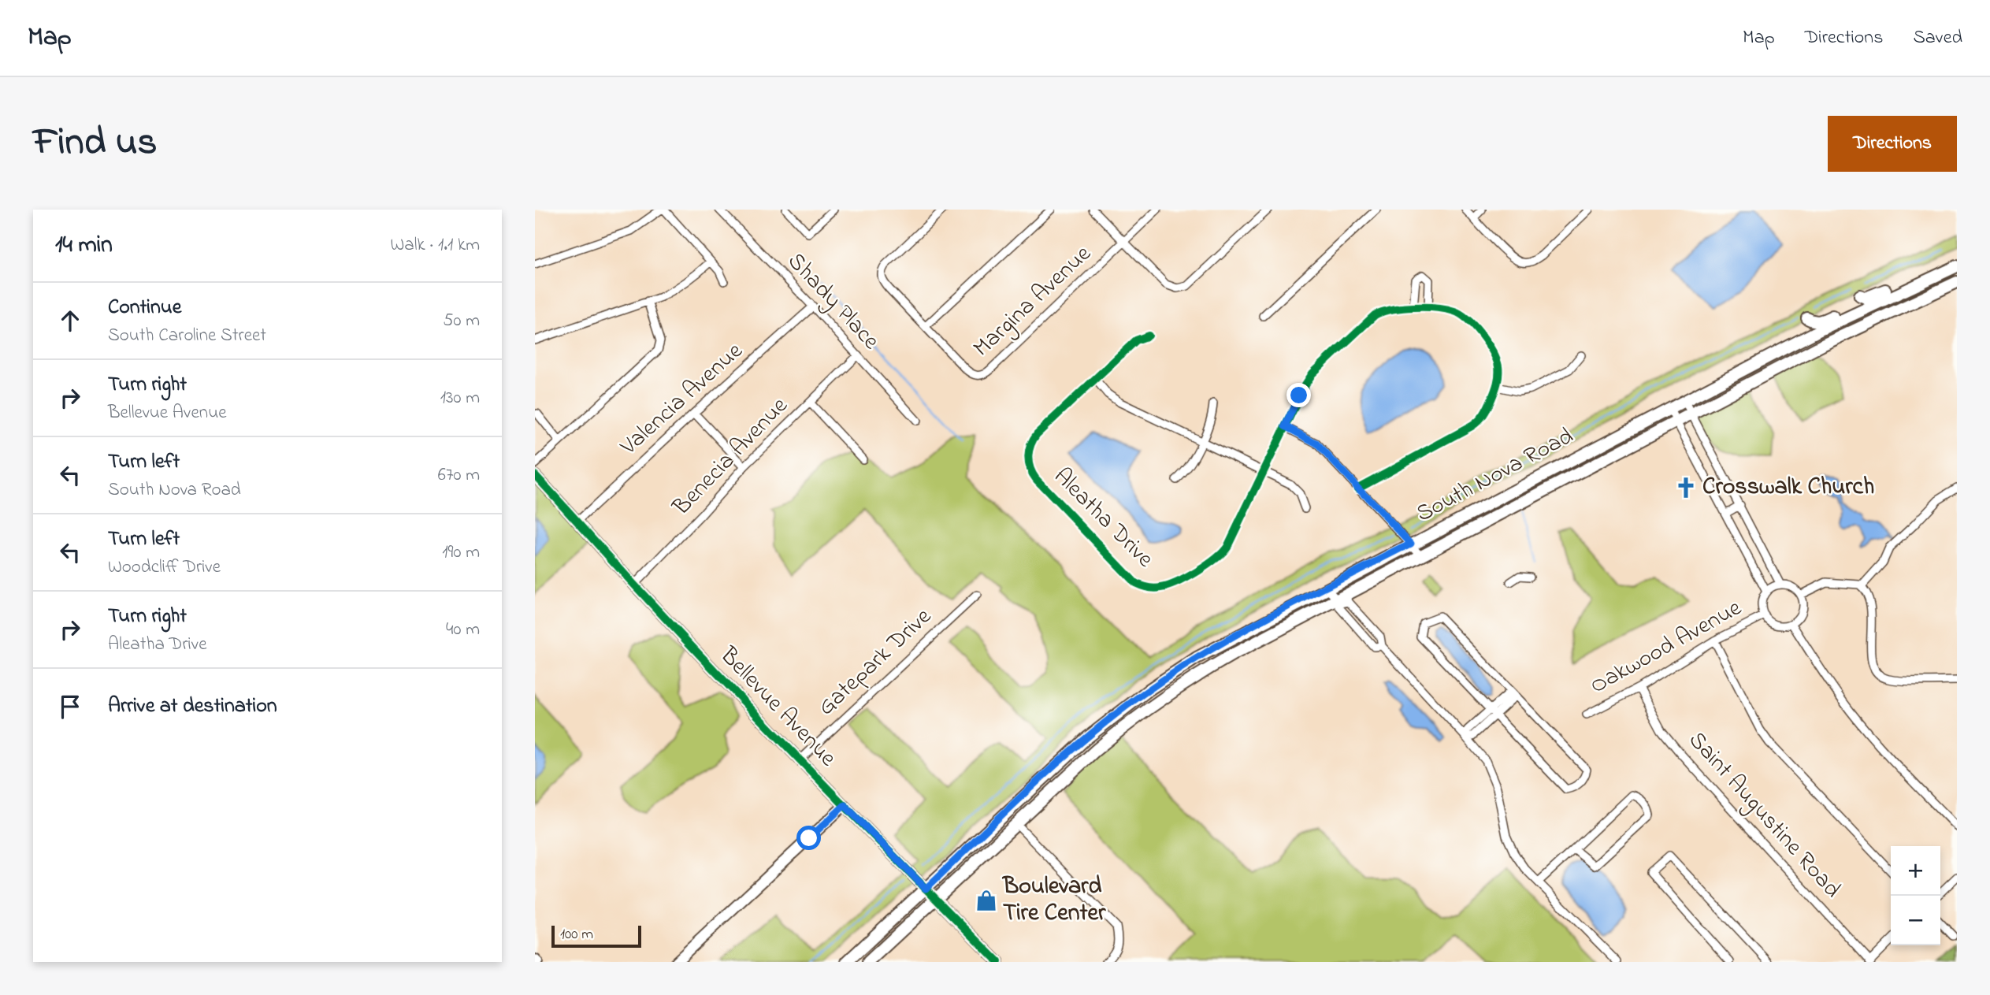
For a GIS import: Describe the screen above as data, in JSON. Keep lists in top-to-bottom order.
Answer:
{
  "streets": {
    "main road": ["South Nova Road"],
    "street": [
      "Shady Place",
      "Margina Avenue",
      "Valencia Avenue",
      "Benecia Avenue",
      "Aleatha Drive",
      "Oakwood Avenue",
      "Gatepark Drive",
      "Bellevue Avenue",
      "Saint Augustine Road"
    ]
  },
  "crossings": [
    ["Shady Place", "Valencia Avenue"],
    ["Shady Place", "Benecia Avenue"],
    ["Valencia Avenue", "Bellevue Avenue"],
    ["Benecia Avenue", "Bellevue Avenue"],
    ["South Nova Road", "Bellevue Avenue"],
    ["Oakwood Avenue", "Saint Augustine Road"],
    ["Gatepark Drive", "Bellevue Avenue"]
  ],
  "places": {
    "church": ["Crosswalk Church"],
    "shop": ["Boulevard Tire Center"]
  },
  "scale_bar": "100 m",
  "page": {
    "header": "Map",
    "nav": ["Map", "Directions", "Saved"],
    "title": "Find us",
    "buttons": "Directions",
    "heading": ["14 min", "Walk · 1.1 km"],
    "list": [
      ["Continue", "South Caroline Street", "50 m"],
      ["Turn right", "Bellevue Avenue", "130 m"],
      ["Turn left", "South Nova Road", "670 m"],
      ["Turn left", "Woodcliff Drive", "190 m"],
      ["Turn right", "Aleatha Drive", "40 m"],
      "Arrive at destination"
    ],
    "map_buttons": ["+", "−"],
    "scale": "100 m"
  }
}
